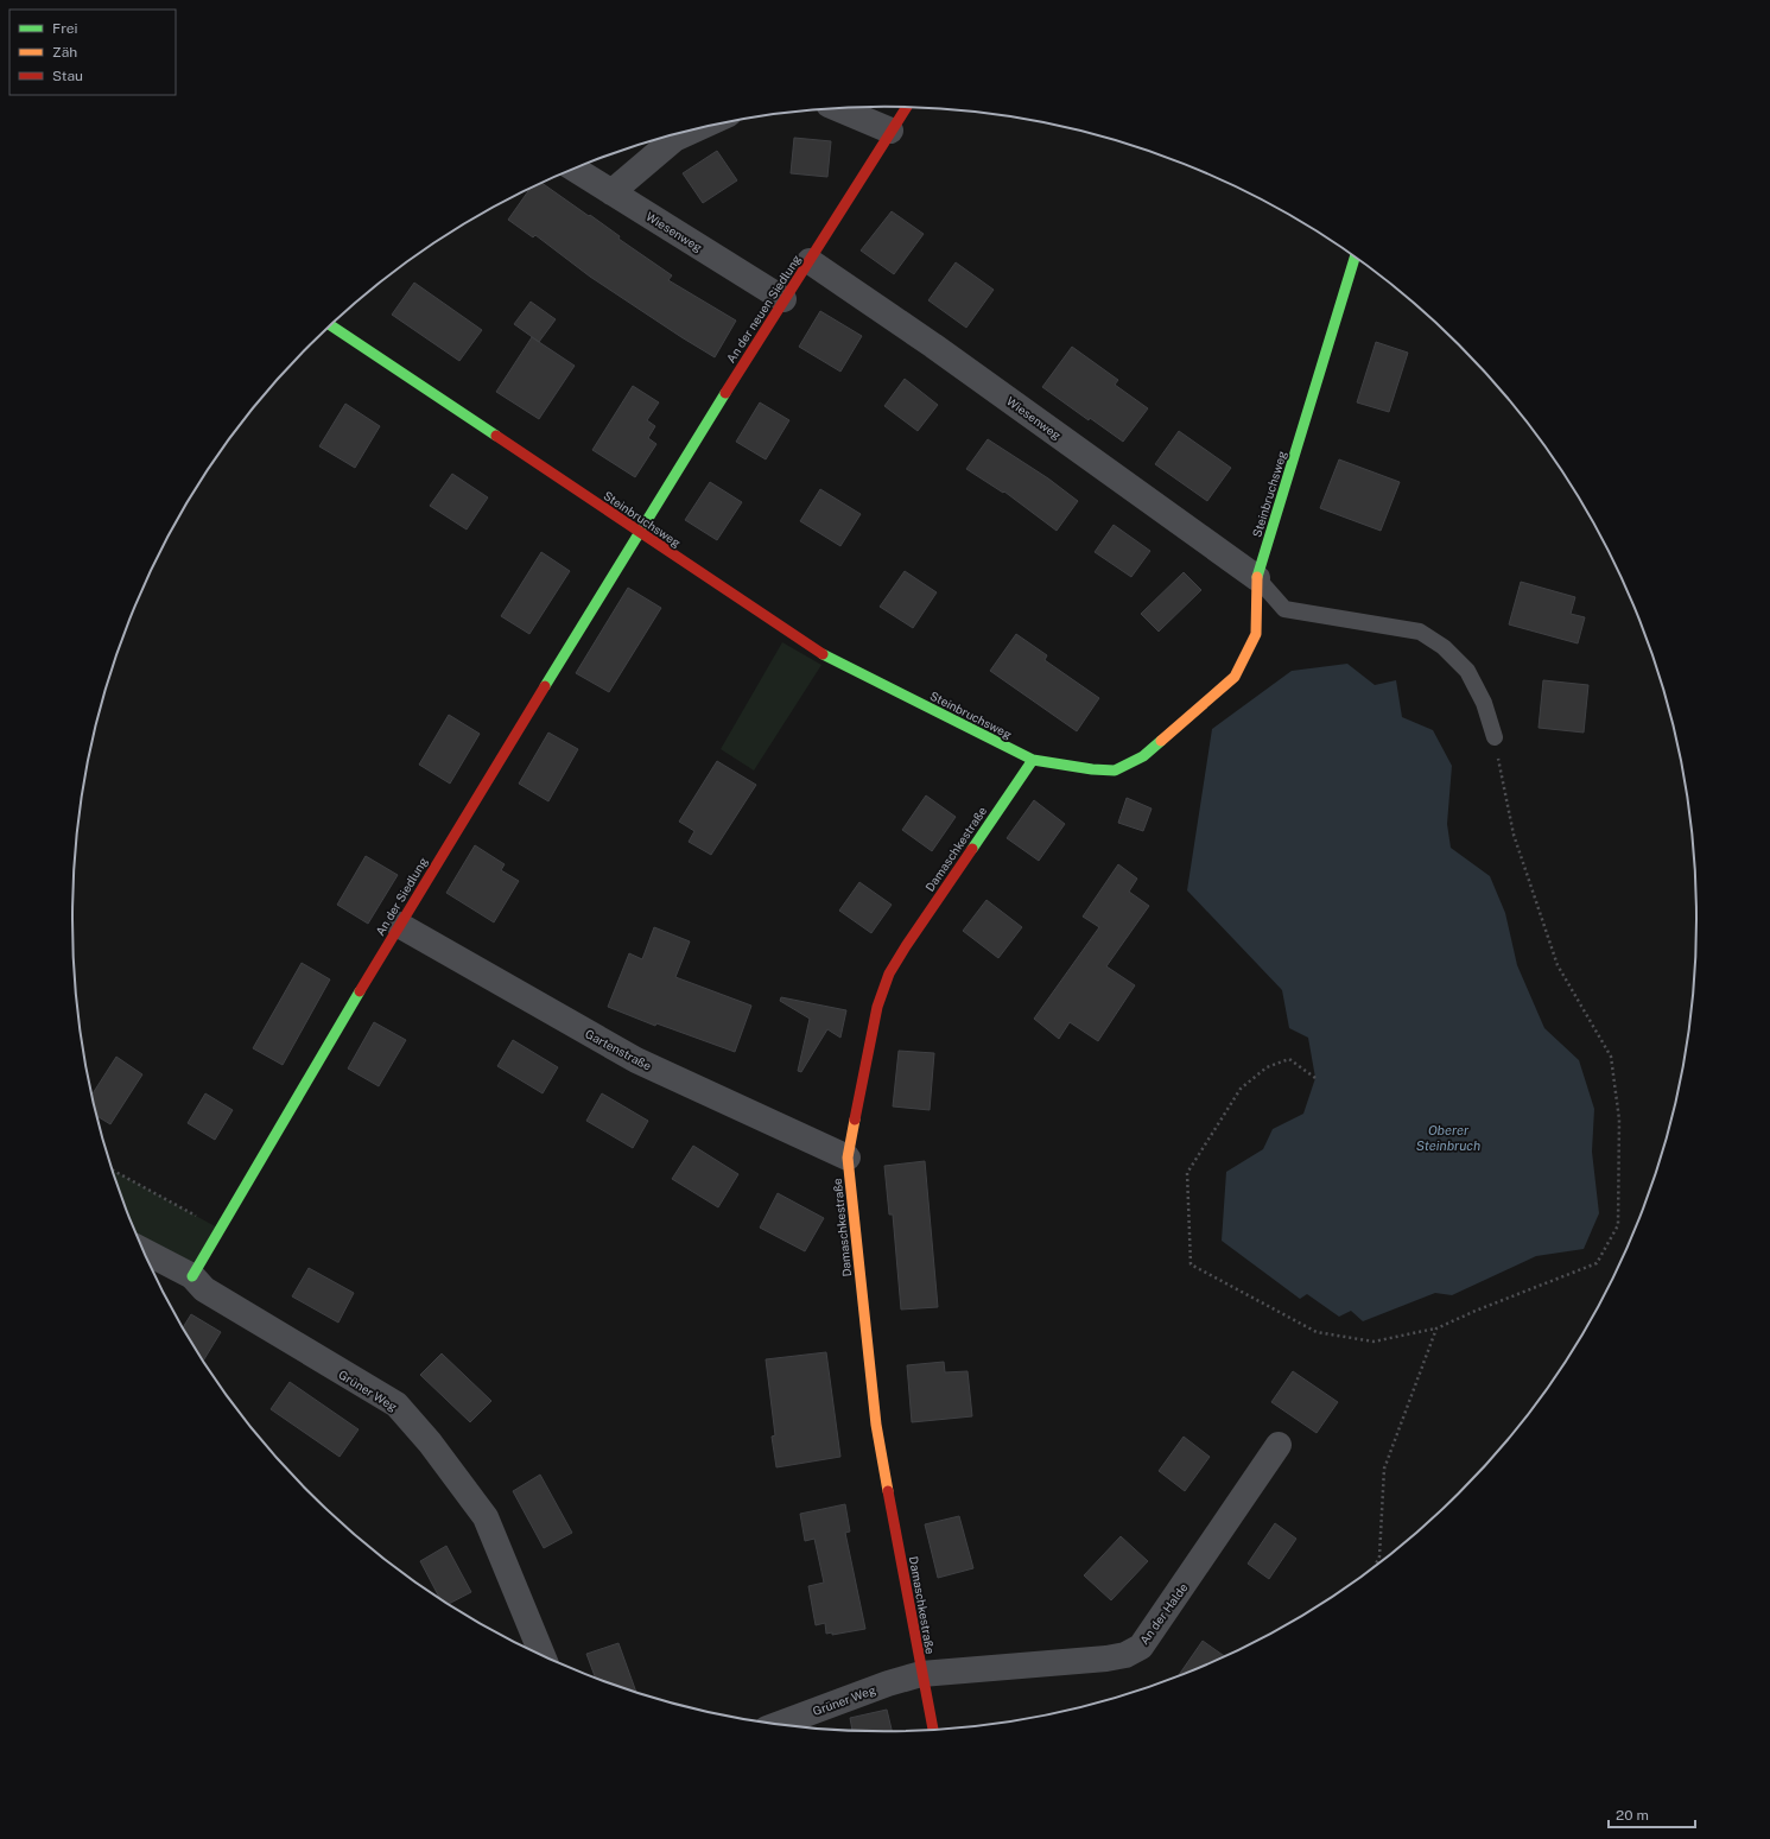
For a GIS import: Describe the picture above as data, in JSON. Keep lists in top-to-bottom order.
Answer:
{
  "streets": {
    "street": [
      "Wiesenweg",
      "An der neuen Siedlung",
      "Steinbruchsweg",
      "Damaschkestraße",
      "An der Siedlung",
      "Gartenstraße",
      "Grüner Weg",
      "An der Halde"
    ]
  },
  "crossings": [
    ["Wiesenweg", "An der neuen Siedlung"],
    ["Wiesenweg", "Steinbruchsweg"],
    ["An der neuen Siedlung", "Steinbruchsweg"],
    ["An der neuen Siedlung", "An der Siedlung"],
    ["Steinbruchsweg", "Damaschkestraße"],
    ["Steinbruchsweg", "An der Siedlung"],
    ["Damaschkestraße", "Gartenstraße"],
    ["Damaschkestraße", "Grüner Weg"],
    ["Damaschkestraße", "An der Halde"],
    ["An der Siedlung", "Gartenstraße"],
    ["An der Siedlung", "Grüner Weg"],
    ["Grüner Weg", "An der Halde"]
  ],
  "water": ["Oberer Steinbruch"],
  "legend": ["Frei", "Zäh", "Stau"],
  "scale_bar": "20 m"
}
